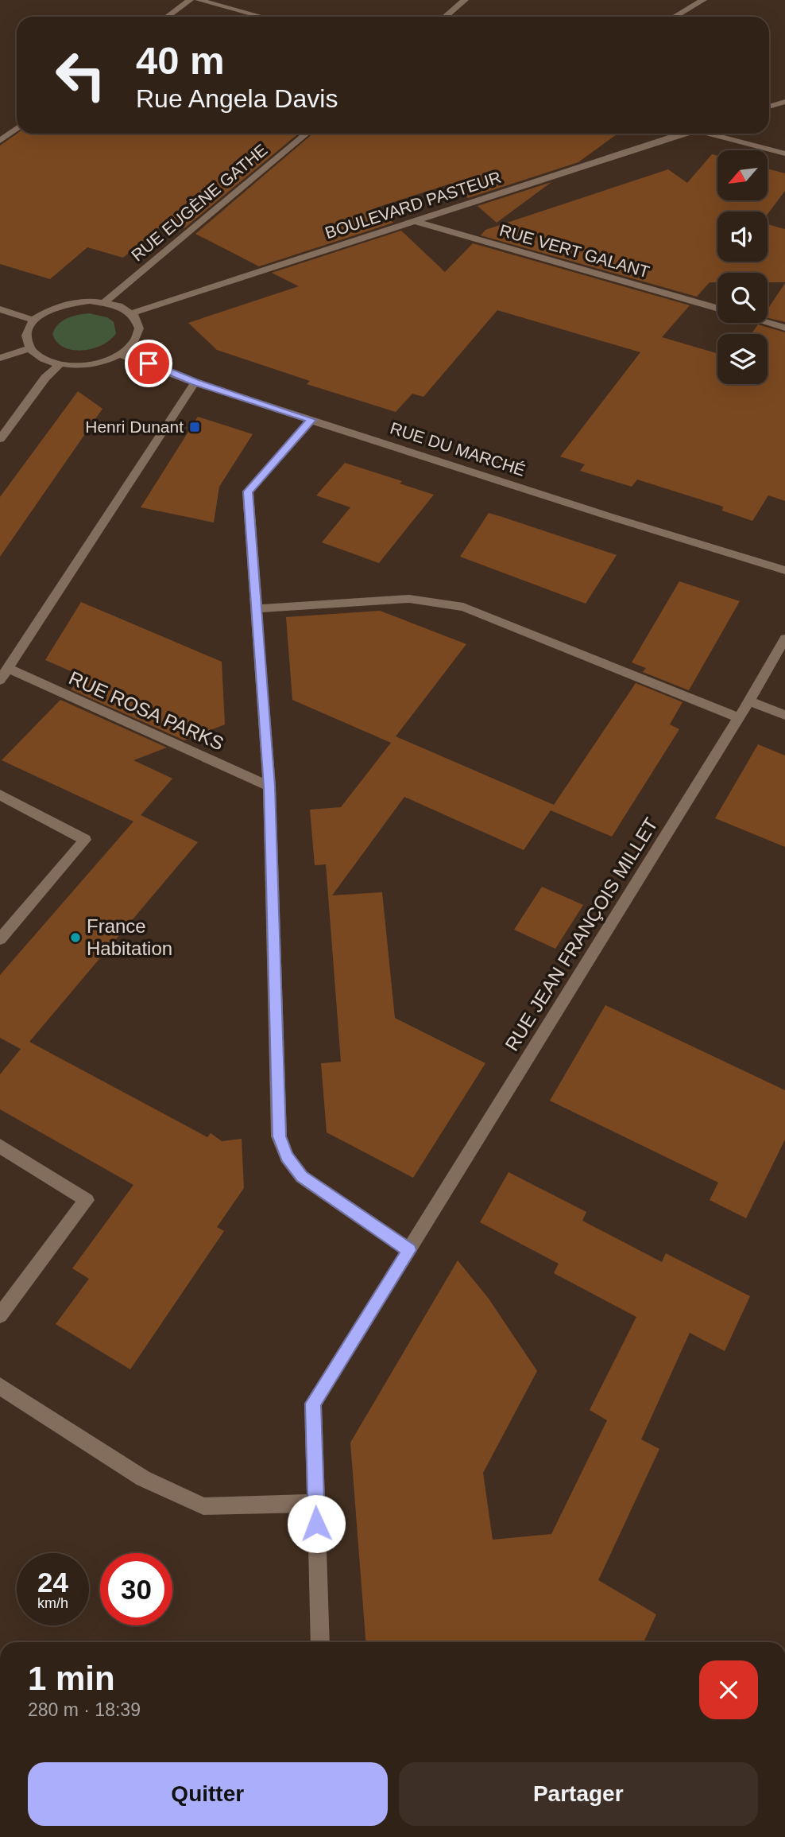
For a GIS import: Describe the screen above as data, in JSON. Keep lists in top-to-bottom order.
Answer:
{
  "streets": {
    "street": [
      "RUE EUGÈNE GATHE",
      "BOULEVARD PASTEUR",
      "RUE VERT GALANT",
      "RUE DU MARCHÉ",
      "RUE ROSA PARKS",
      "RUE JEAN FRANÇOIS MILLET"
    ]
  },
  "crossings": [
    ["RUE EUGÈNE GATHE", "BOULEVARD PASTEUR"],
    ["RUE EUGÈNE GATHE", "RUE DU MARCHÉ"],
    ["BOULEVARD PASTEUR", "RUE VERT GALANT"],
    ["BOULEVARD PASTEUR", "RUE DU MARCHÉ"]
  ],
  "places": {
    "transit": ["Henri Dunant"],
    "other": ["France Habitation"]
  },
  "north": "bottom left",
  "page": {
    "turn": ["40 m", "Rue Angela Davis"],
    "speed": "24 km/h",
    "limit": "30",
    "heading": ["1 min", "280 m · 18:39"],
    "buttons": ["Quitter", "Partager"]
  }
}
